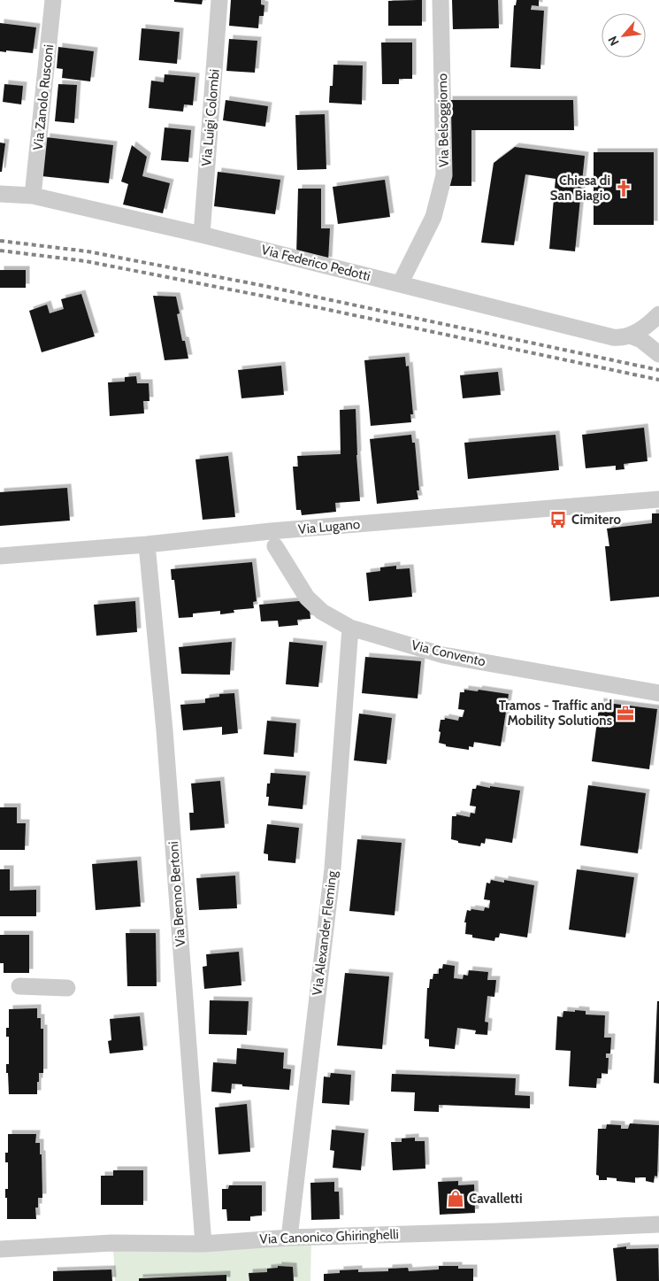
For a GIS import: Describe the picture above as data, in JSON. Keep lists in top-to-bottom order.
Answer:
{
  "streets": {
    "street": [
      "Via Zanolo Rusconi",
      "Via Luigi Colombi",
      "Via Belsoggiorno",
      "Via Federico Pedotti",
      "Via Lugano",
      "Via Convento",
      "Via Brenno Bertoni",
      "Via Alexander Fleming",
      "Via Canonico Ghiringhelli"
    ]
  },
  "crossings": [
    ["Via Zanolo Rusconi", "Via Federico Pedotti"],
    ["Via Luigi Colombi", "Via Federico Pedotti"],
    ["Via Belsoggiorno", "Via Federico Pedotti"],
    ["Via Lugano", "Via Brenno Bertoni"],
    ["Via Convento", "Via Alexander Fleming"],
    ["Via Brenno Bertoni", "Via Canonico Ghiringhelli"],
    ["Via Alexander Fleming", "Via Canonico Ghiringhelli"]
  ],
  "places": {
    "church": ["Chiesa di San Biagio"],
    "bus stop": ["Cimitero"],
    "office": ["Tramos - Traffic and Mobility Solutions"],
    "shop": ["Cavalletti"]
  },
  "north": "bottom left"
}
